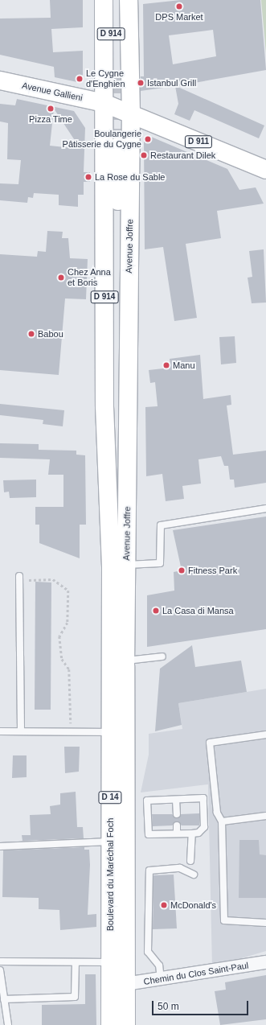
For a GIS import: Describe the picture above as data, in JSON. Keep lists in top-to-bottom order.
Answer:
{
  "streets": {
    "main road": [
      "D 914",
      "Avenue Gallieni",
      "D 911",
      "Avenue Joffre",
      "D 14",
      "Boulevard du Maréchal Foch"
    ],
    "street": ["Chemin du Clos Saint-Paul"]
  },
  "crossings": [
    ["Avenue Gallieni", "D 911"],
    ["Avenue Gallieni", "Avenue Joffre"],
    ["D 911", "Avenue Joffre"],
    ["Avenue Joffre", "Boulevard du Maréchal Foch"],
    ["Boulevard du Maréchal Foch", "Chemin du Clos Saint-Paul"]
  ],
  "places": [
    "DPS Market",
    "Le Cygne d'Enghien",
    "Istanbul Grill",
    "Pizza Time",
    "Boulangerie Pâtisserie du Cygne",
    "Restaurant Dilek",
    "La Rose du Sable",
    "Chez Anna et Boris",
    "Babou",
    "Manu",
    "Fitness Park",
    "La Casa di Mansa",
    "McDonald's"
  ],
  "scale_bar": "50 m"
}
